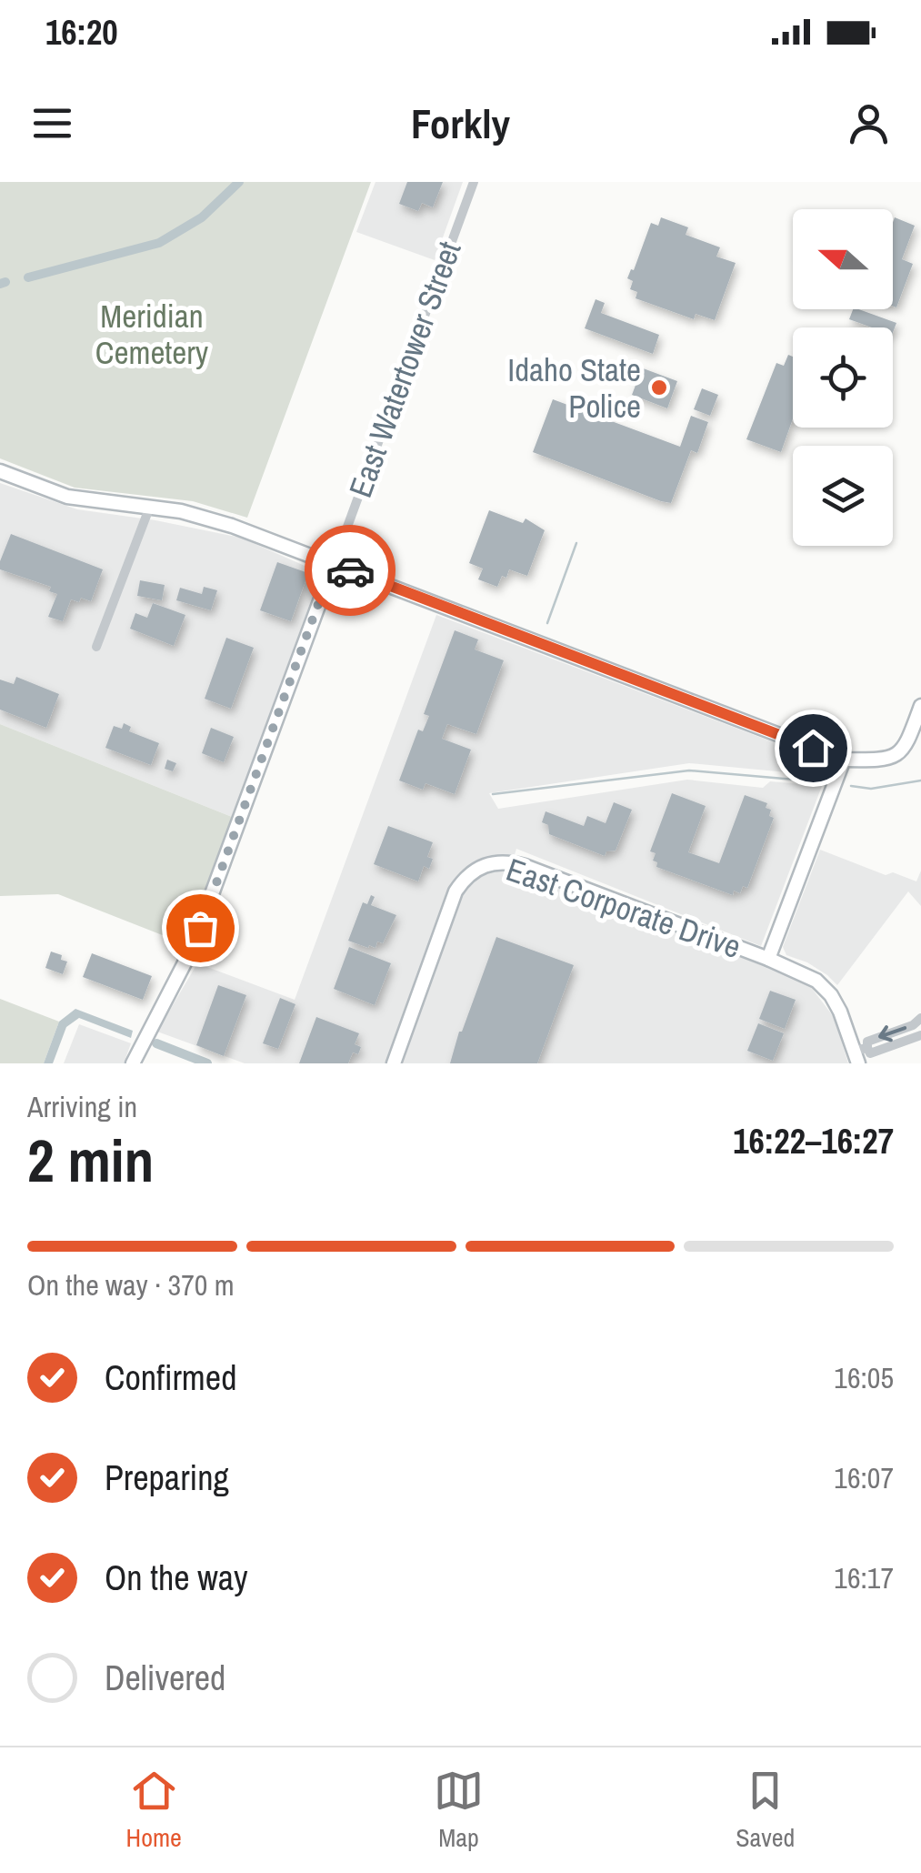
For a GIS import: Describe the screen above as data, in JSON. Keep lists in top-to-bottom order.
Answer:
{
  "streets": {
    "street": ["East Watertower Street", "East Corporate Drive"]
  },
  "parks": ["Meridian Cemetery"],
  "places": ["Idaho State Police"],
  "north": "left",
  "page": {
    "status": "16:20",
    "header": "Forkly",
    "heading": ["2 min", "Arriving in", "16:22–16:27"],
    "bar": "On the way · 370 m",
    "list": [
      ["Confirmed", "16:05"],
      ["Preparing", "16:07"],
      ["On the way", "16:17"],
      "Delivered"
    ],
    "tabs": ["Home", "Map", "Saved"]
  }
}
